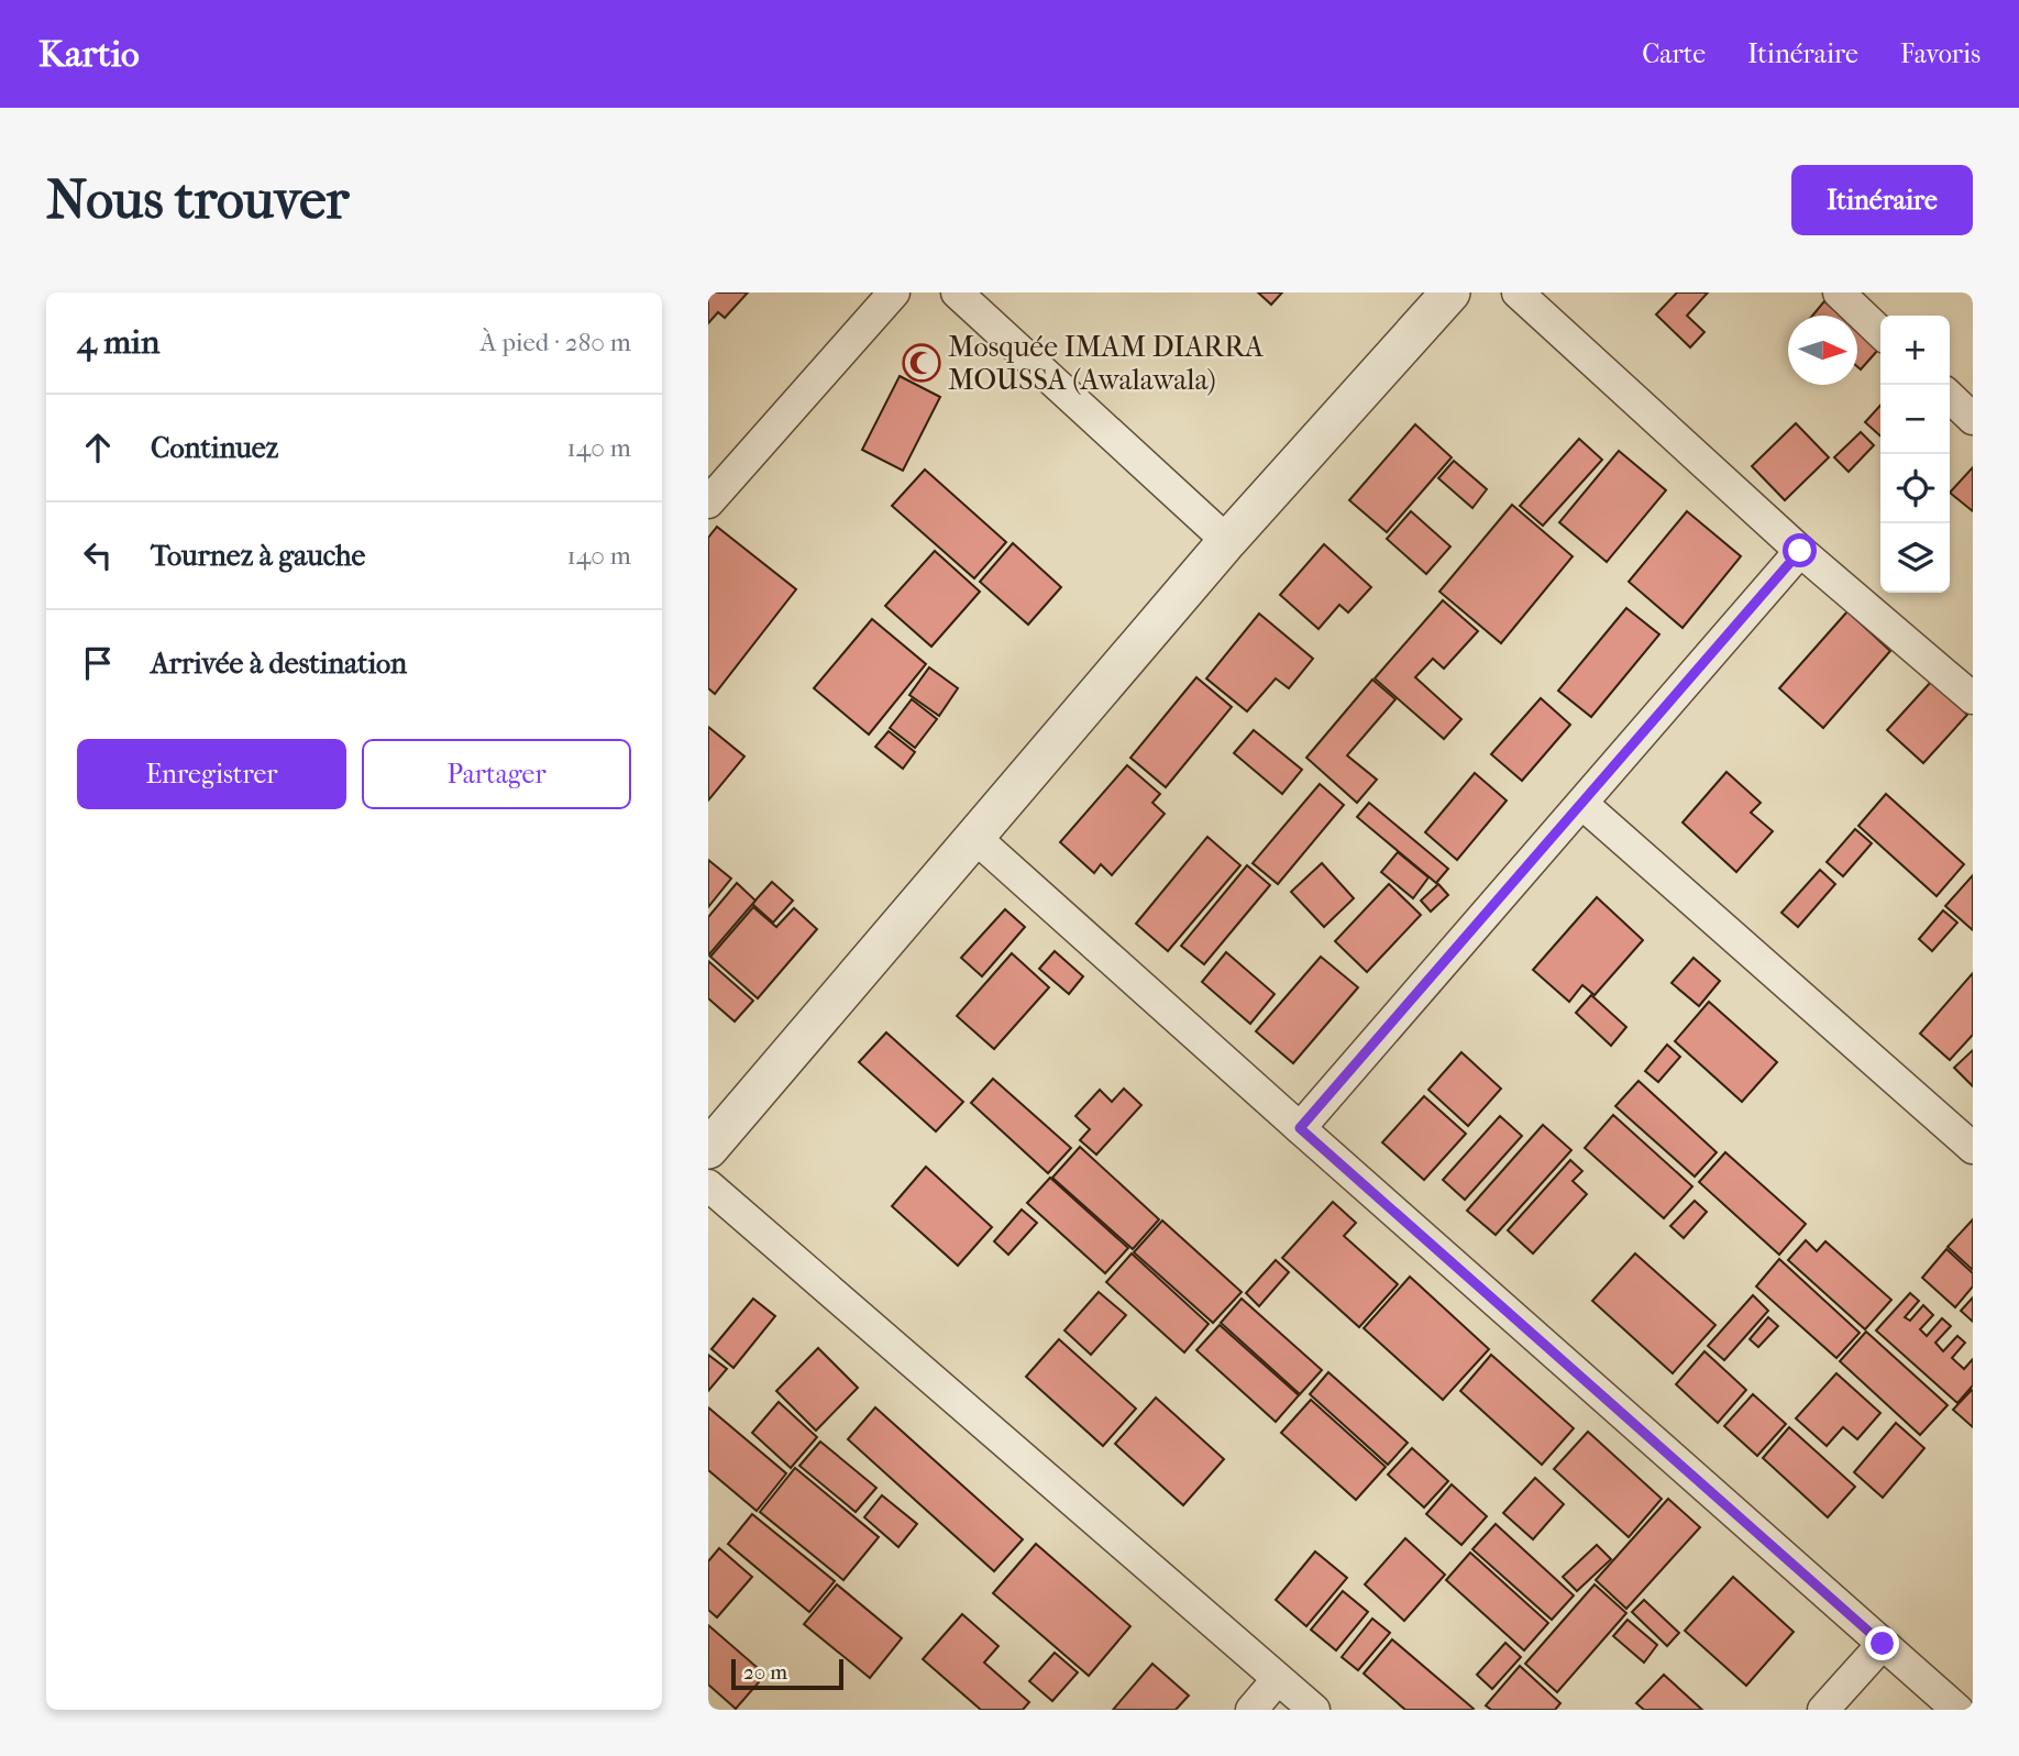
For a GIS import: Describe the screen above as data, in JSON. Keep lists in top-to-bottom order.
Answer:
{
  "places": {
    "mosque": ["Mosquée IMAM DIARRA MOUSSA (Awalawala)"]
  },
  "scale_bar": "20 m",
  "north": "right",
  "page": {
    "header": "Kartio",
    "nav": ["Carte", "Itinéraire", "Favoris"],
    "buttons": [
      "Itinéraire",
      ["Enregistrer", "Partager"]
    ],
    "title": "Nous trouver",
    "heading": ["4 min", "À pied · 280 m"],
    "map_buttons": ["+", "−"],
    "list": [
      ["Continuez", "140 m"],
      ["Tournez à gauche", "140 m"],
      "Arrivée à destination"
    ],
    "scale": "20 m"
  }
}
